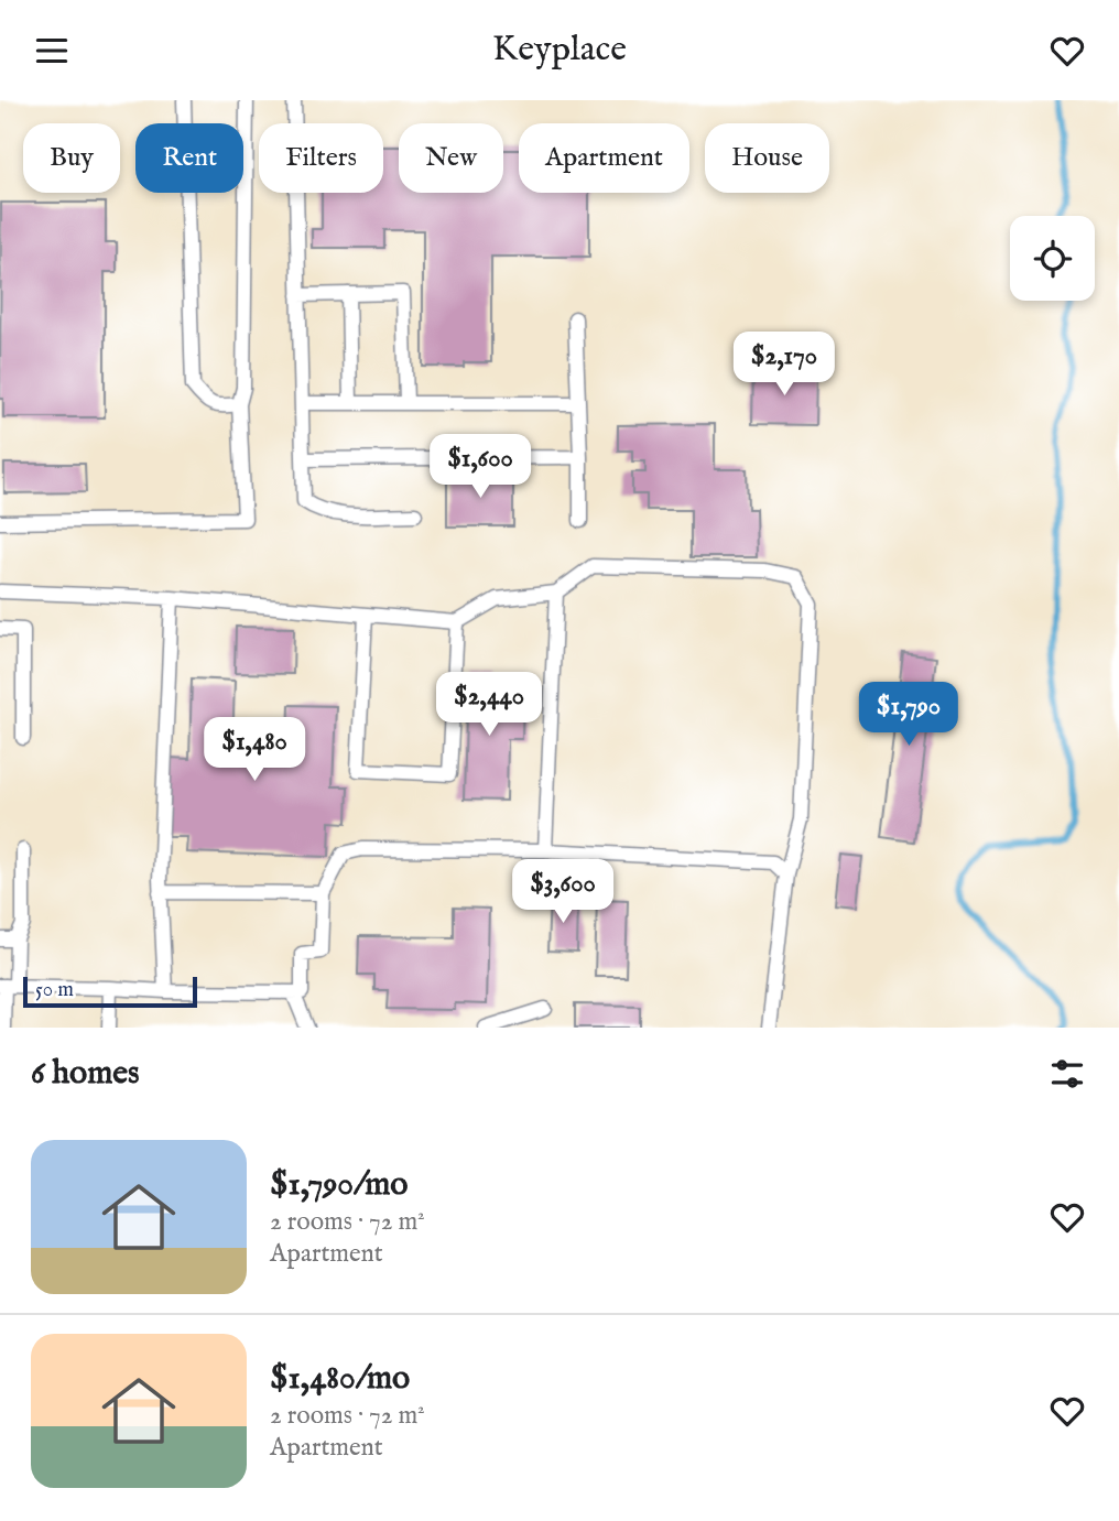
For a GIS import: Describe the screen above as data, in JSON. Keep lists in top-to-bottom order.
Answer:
{
  "scale_bar": "50 m",
  "page": {
    "header": "Keyplace",
    "chip": [
      "Buy",
      "Rent",
      "Filters",
      "New",
      "Apartment",
      "House"
    ],
    "price": [
      "$2,170",
      "$1,600",
      "$2,440",
      "$1,790",
      "$1,480",
      "$3,600"
    ],
    "scale": "50 m",
    "heading": "6 homes",
    "list": [
      {
        "name": "$1,790/mo",
        "note": "2 rooms · 72 m² · Apartment"
      },
      {
        "name": "$1,480/mo",
        "note": "2 rooms · 72 m² · Apartment"
      }
    ]
  }
}
